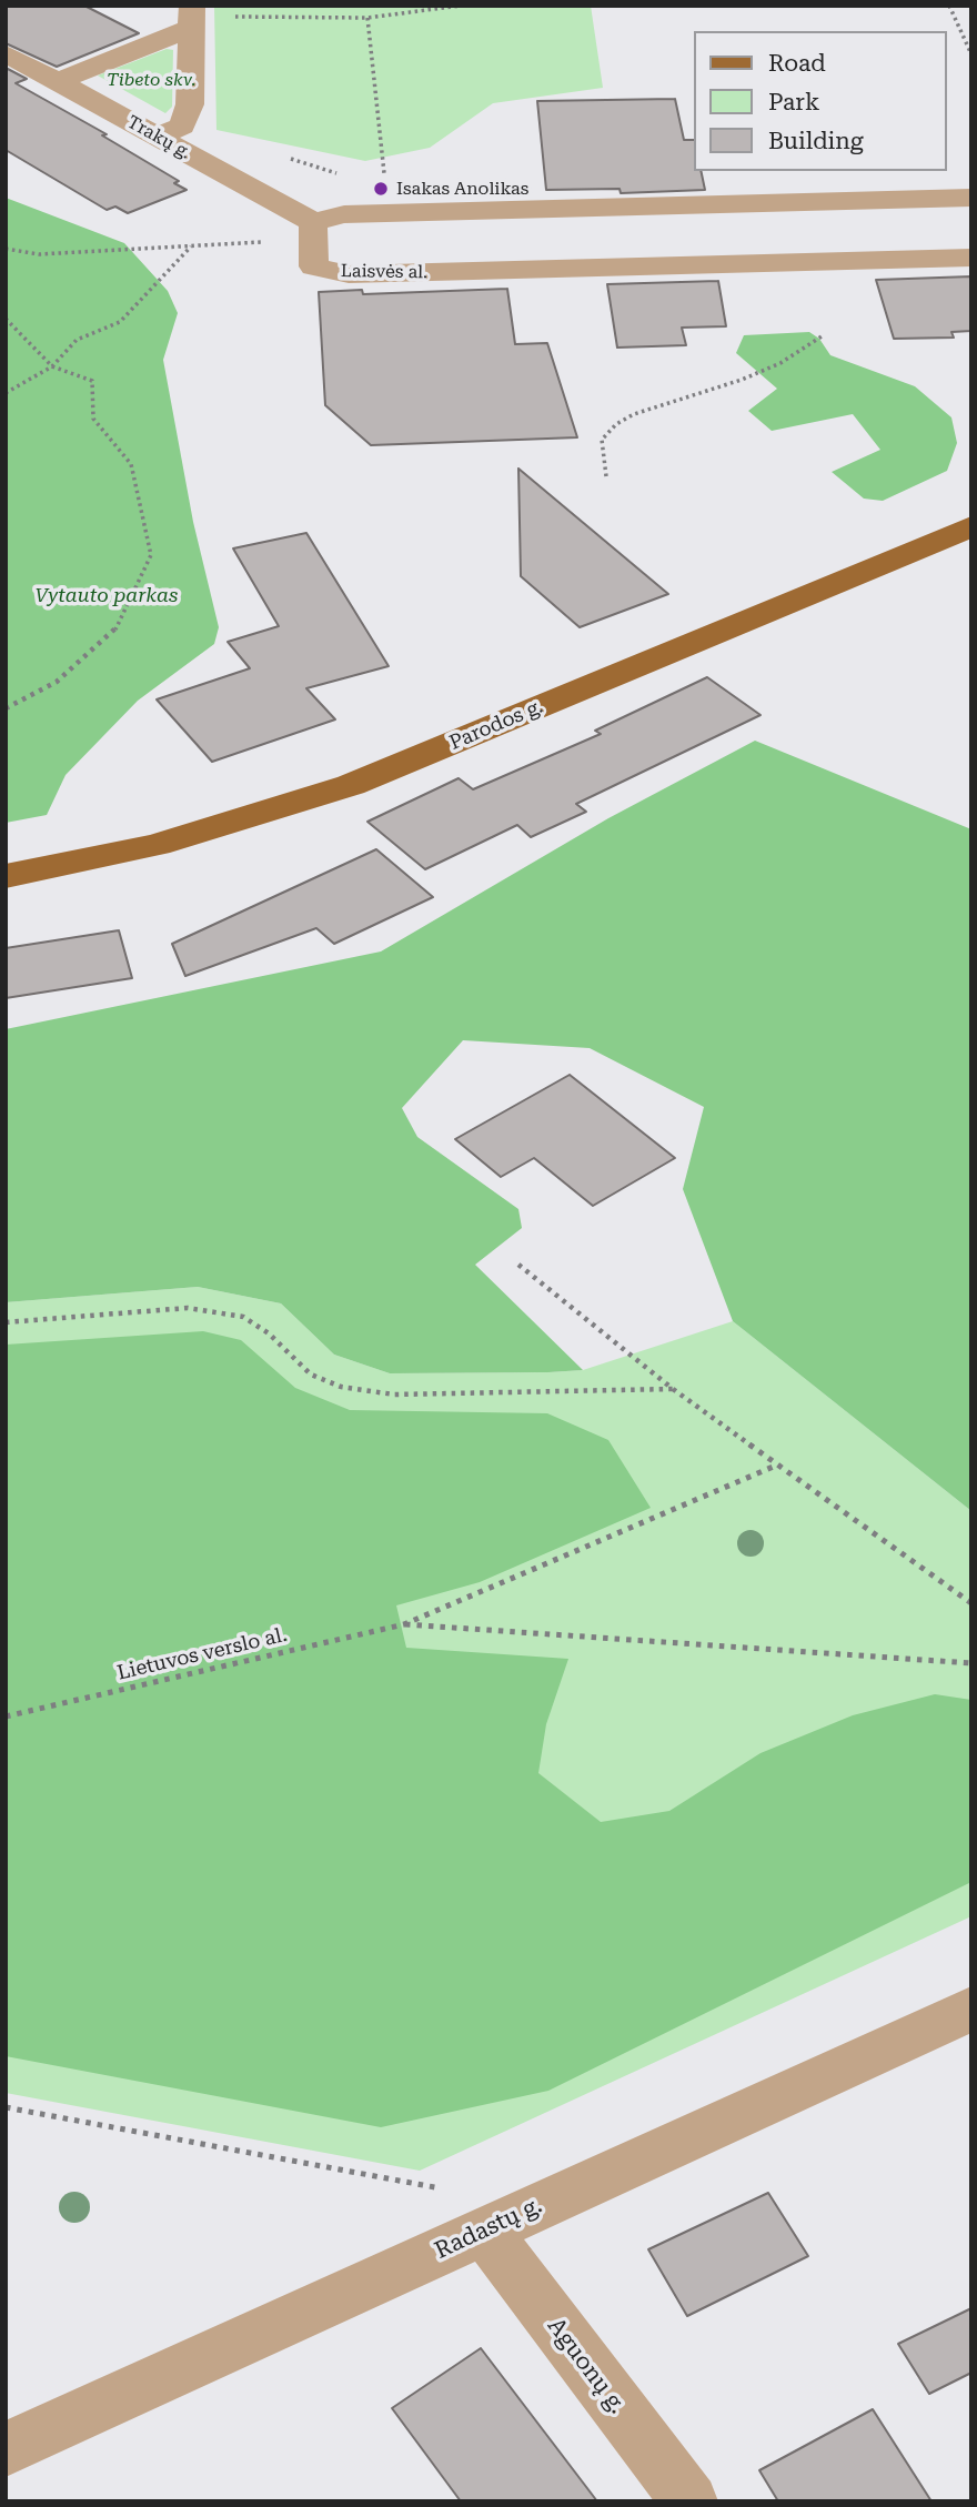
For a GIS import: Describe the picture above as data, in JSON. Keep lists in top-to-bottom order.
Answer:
{
  "streets": {
    "main road": ["Parodos g."],
    "street": [
      "Trakų g.",
      "Laisvės al.",
      "Radastų g.",
      "Aguonų g."
    ],
    "path": ["Lietuvos verslo al."]
  },
  "crossings": [
    ["Trakų g.", "Laisvės al."],
    ["Radastų g.", "Aguonų g."]
  ],
  "parks": ["Tibeto skv.", "Vytauto parkas"],
  "places": ["Isakas Anolikas"],
  "legend": ["Road", "Park", "Building"]
}
